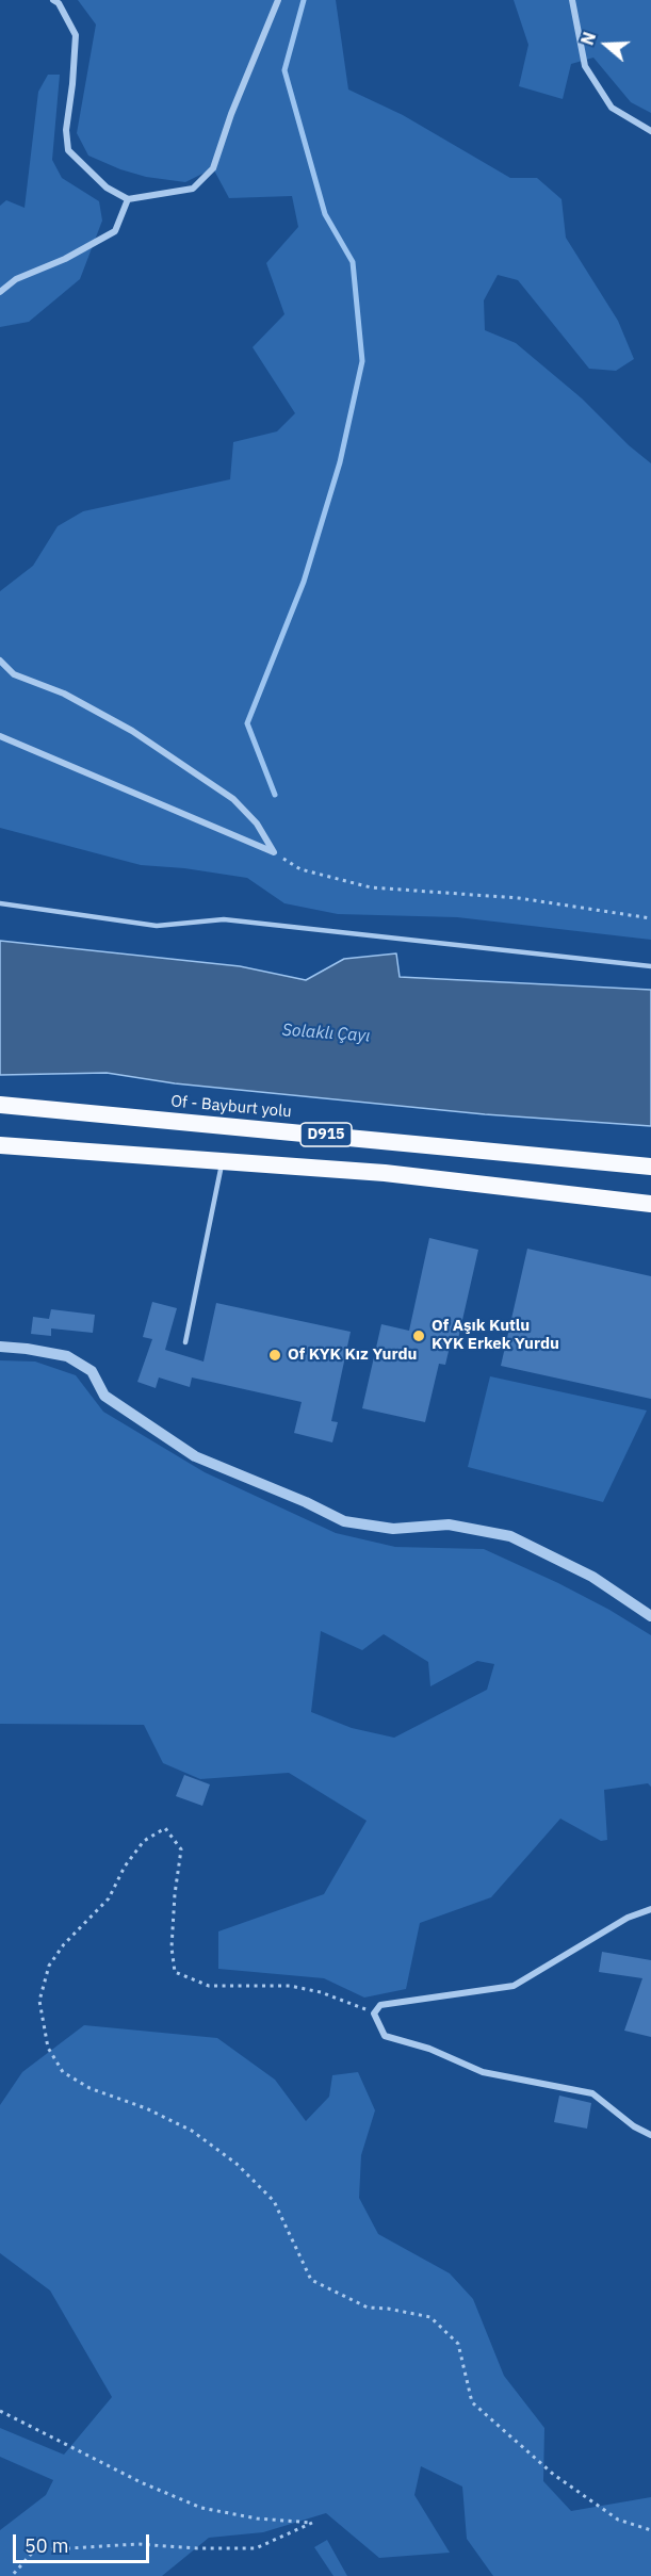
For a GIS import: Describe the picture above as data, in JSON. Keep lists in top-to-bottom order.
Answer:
{
  "streets": {
    "highway": ["Of - Bayburt yolu", "D915"]
  },
  "water": ["Solaklı Çayı"],
  "places": ["Of Aşık Kutlu KYK Erkek Yurdu", "Of KYK Kız Yurdu"],
  "scale_bar": "50 m",
  "north": "left"
}
